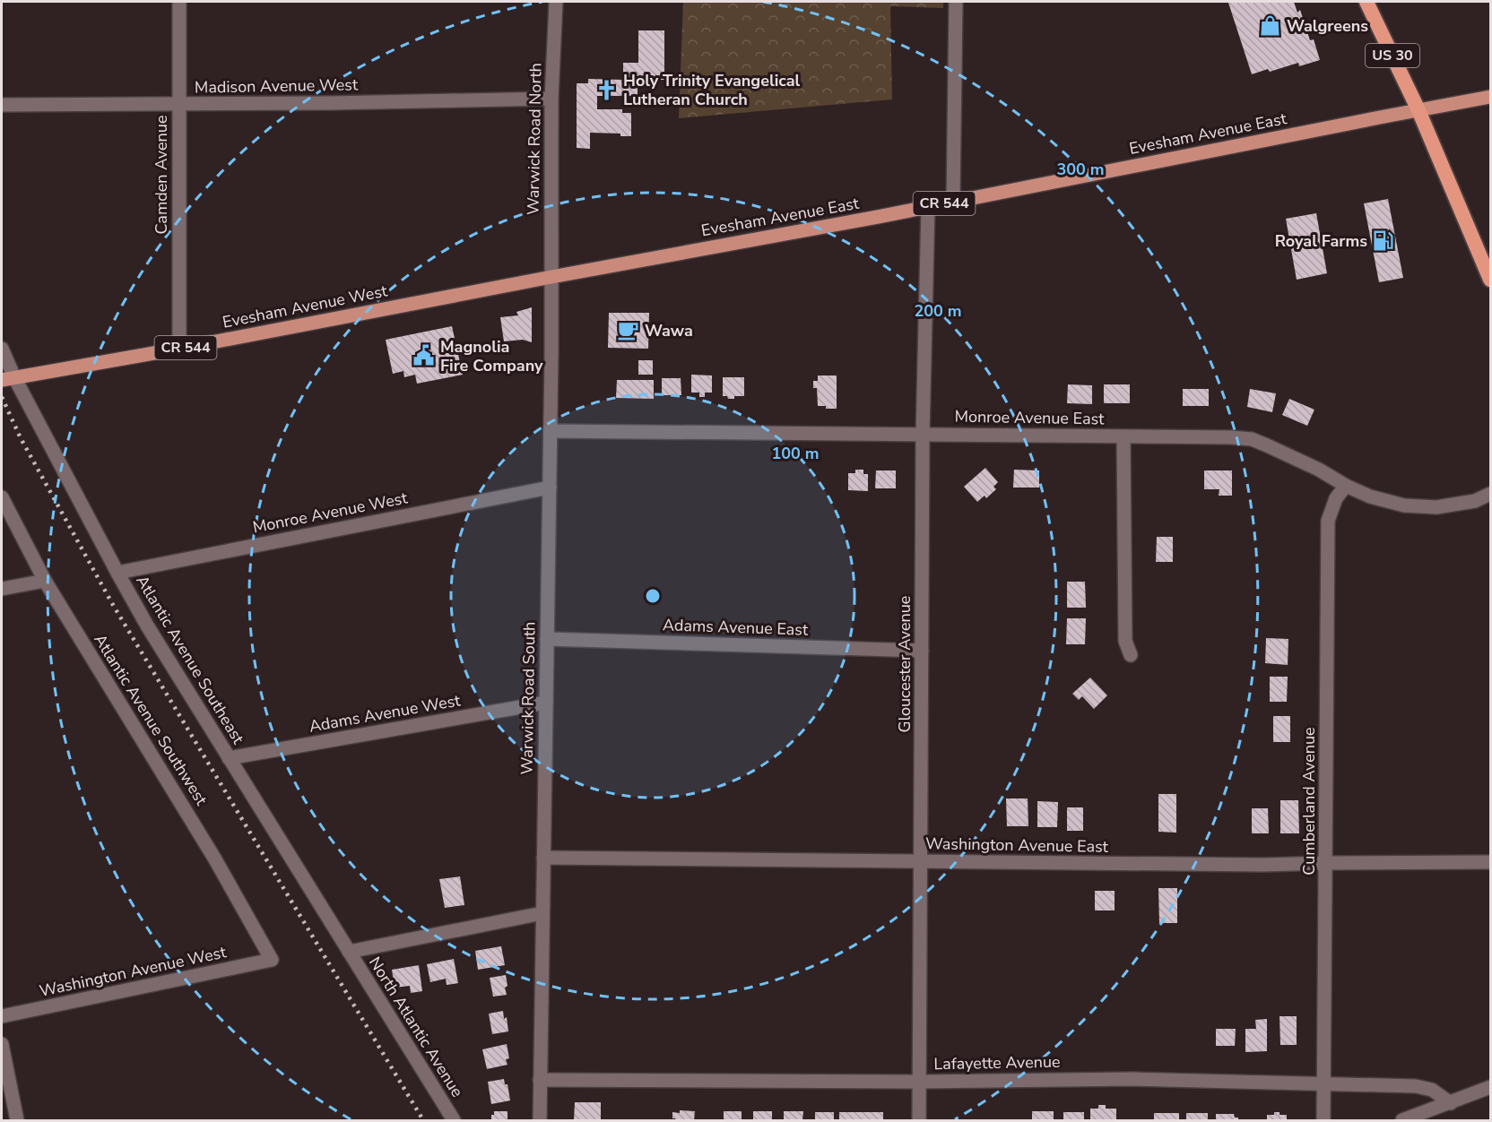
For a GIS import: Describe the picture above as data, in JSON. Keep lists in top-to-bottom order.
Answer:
{
  "streets": {
    "highway": ["US 30"],
    "main road": ["Evesham Avenue East", "CR 544", "Evesham Avenue West"],
    "street": [
      "Madison Avenue West",
      "Warwick Road North",
      "Camden Avenue",
      "Monroe Avenue East",
      "Monroe Avenue West",
      "Adams Avenue East",
      "Atlantic Avenue Southeast",
      "Gloucester Avenue",
      "Warwick Road South",
      "Adams Avenue West",
      "Atlantic Avenue Southwest",
      "Cumberland Avenue",
      "Washington Avenue East",
      "Washington Avenue West",
      "North Atlantic Avenue",
      "Lafayette Avenue"
    ]
  },
  "crossings": [
    ["US 30", "Evesham Avenue East"],
    ["Madison Avenue West", "Warwick Road North"],
    ["Madison Avenue West", "Camden Avenue"],
    ["Evesham Avenue East", "Warwick Road North"],
    ["Evesham Avenue East", "Evesham Avenue West"],
    ["Evesham Avenue East", "Gloucester Avenue"],
    ["Evesham Avenue East", "Warwick Road South"],
    ["Warwick Road North", "Evesham Avenue West"],
    ["Warwick Road North", "Warwick Road South"],
    ["Camden Avenue", "Evesham Avenue West"],
    ["Evesham Avenue West", "Atlantic Avenue Southeast"],
    ["Evesham Avenue West", "Warwick Road South"],
    ["Monroe Avenue East", "Gloucester Avenue"],
    ["Monroe Avenue East", "Warwick Road South"],
    ["Monroe Avenue East", "Cumberland Avenue"],
    ["Monroe Avenue West", "Atlantic Avenue Southeast"],
    ["Monroe Avenue West", "Warwick Road South"],
    ["Adams Avenue East", "Gloucester Avenue"],
    ["Adams Avenue East", "Warwick Road South"],
    ["Atlantic Avenue Southeast", "Adams Avenue West"],
    ["Atlantic Avenue Southeast", "North Atlantic Avenue"],
    ["Gloucester Avenue", "Washington Avenue East"],
    ["Gloucester Avenue", "Lafayette Avenue"],
    ["Warwick Road South", "Adams Avenue West"],
    ["Warwick Road South", "Washington Avenue East"],
    ["Warwick Road South", "Lafayette Avenue"],
    ["Atlantic Avenue Southwest", "Washington Avenue West"],
    ["Cumberland Avenue", "Washington Avenue East"],
    ["Cumberland Avenue", "Lafayette Avenue"]
  ],
  "places": {
    "shop": ["Walgreens"],
    "church": ["Holy Trinity Evangelical Lutheran Church"],
    "fuel station": ["Royal Farms"],
    "cafe": ["Wawa"],
    "public building": ["Magnolia Fire Company"]
  },
  "rings": ["300 m", "200 m", "100 m"]
}
